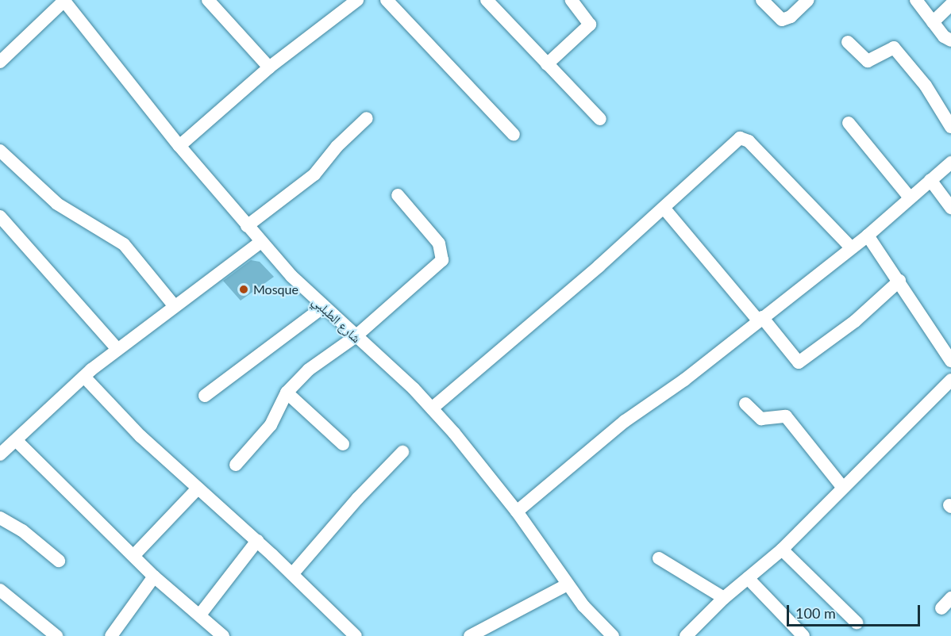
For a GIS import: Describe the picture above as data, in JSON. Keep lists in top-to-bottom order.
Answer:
{
  "streets": {
    "street": ["شارع الطبلبي"]
  },
  "places": ["Mosque"],
  "scale_bar": "100 m"
}
